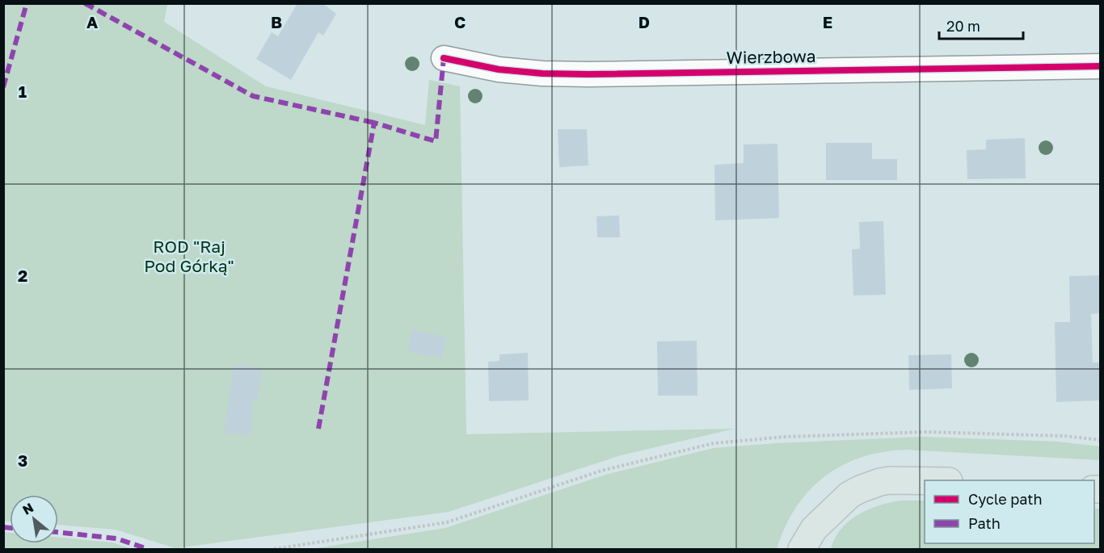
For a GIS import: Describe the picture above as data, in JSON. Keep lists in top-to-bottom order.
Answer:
{
  "streets": {
    "street": ["Wierzbowa"]
  },
  "parks": ["ROD \"Raj Pod Górką\""],
  "legend": ["Cycle path", "Path"],
  "scale_bar": "20 m",
  "north": "top left",
  "grid": {
    "columns": [
      "A",
      "B",
      "C",
      "D",
      "E"
    ],
    "rows": ["1", "2", "3"]
  }
}
